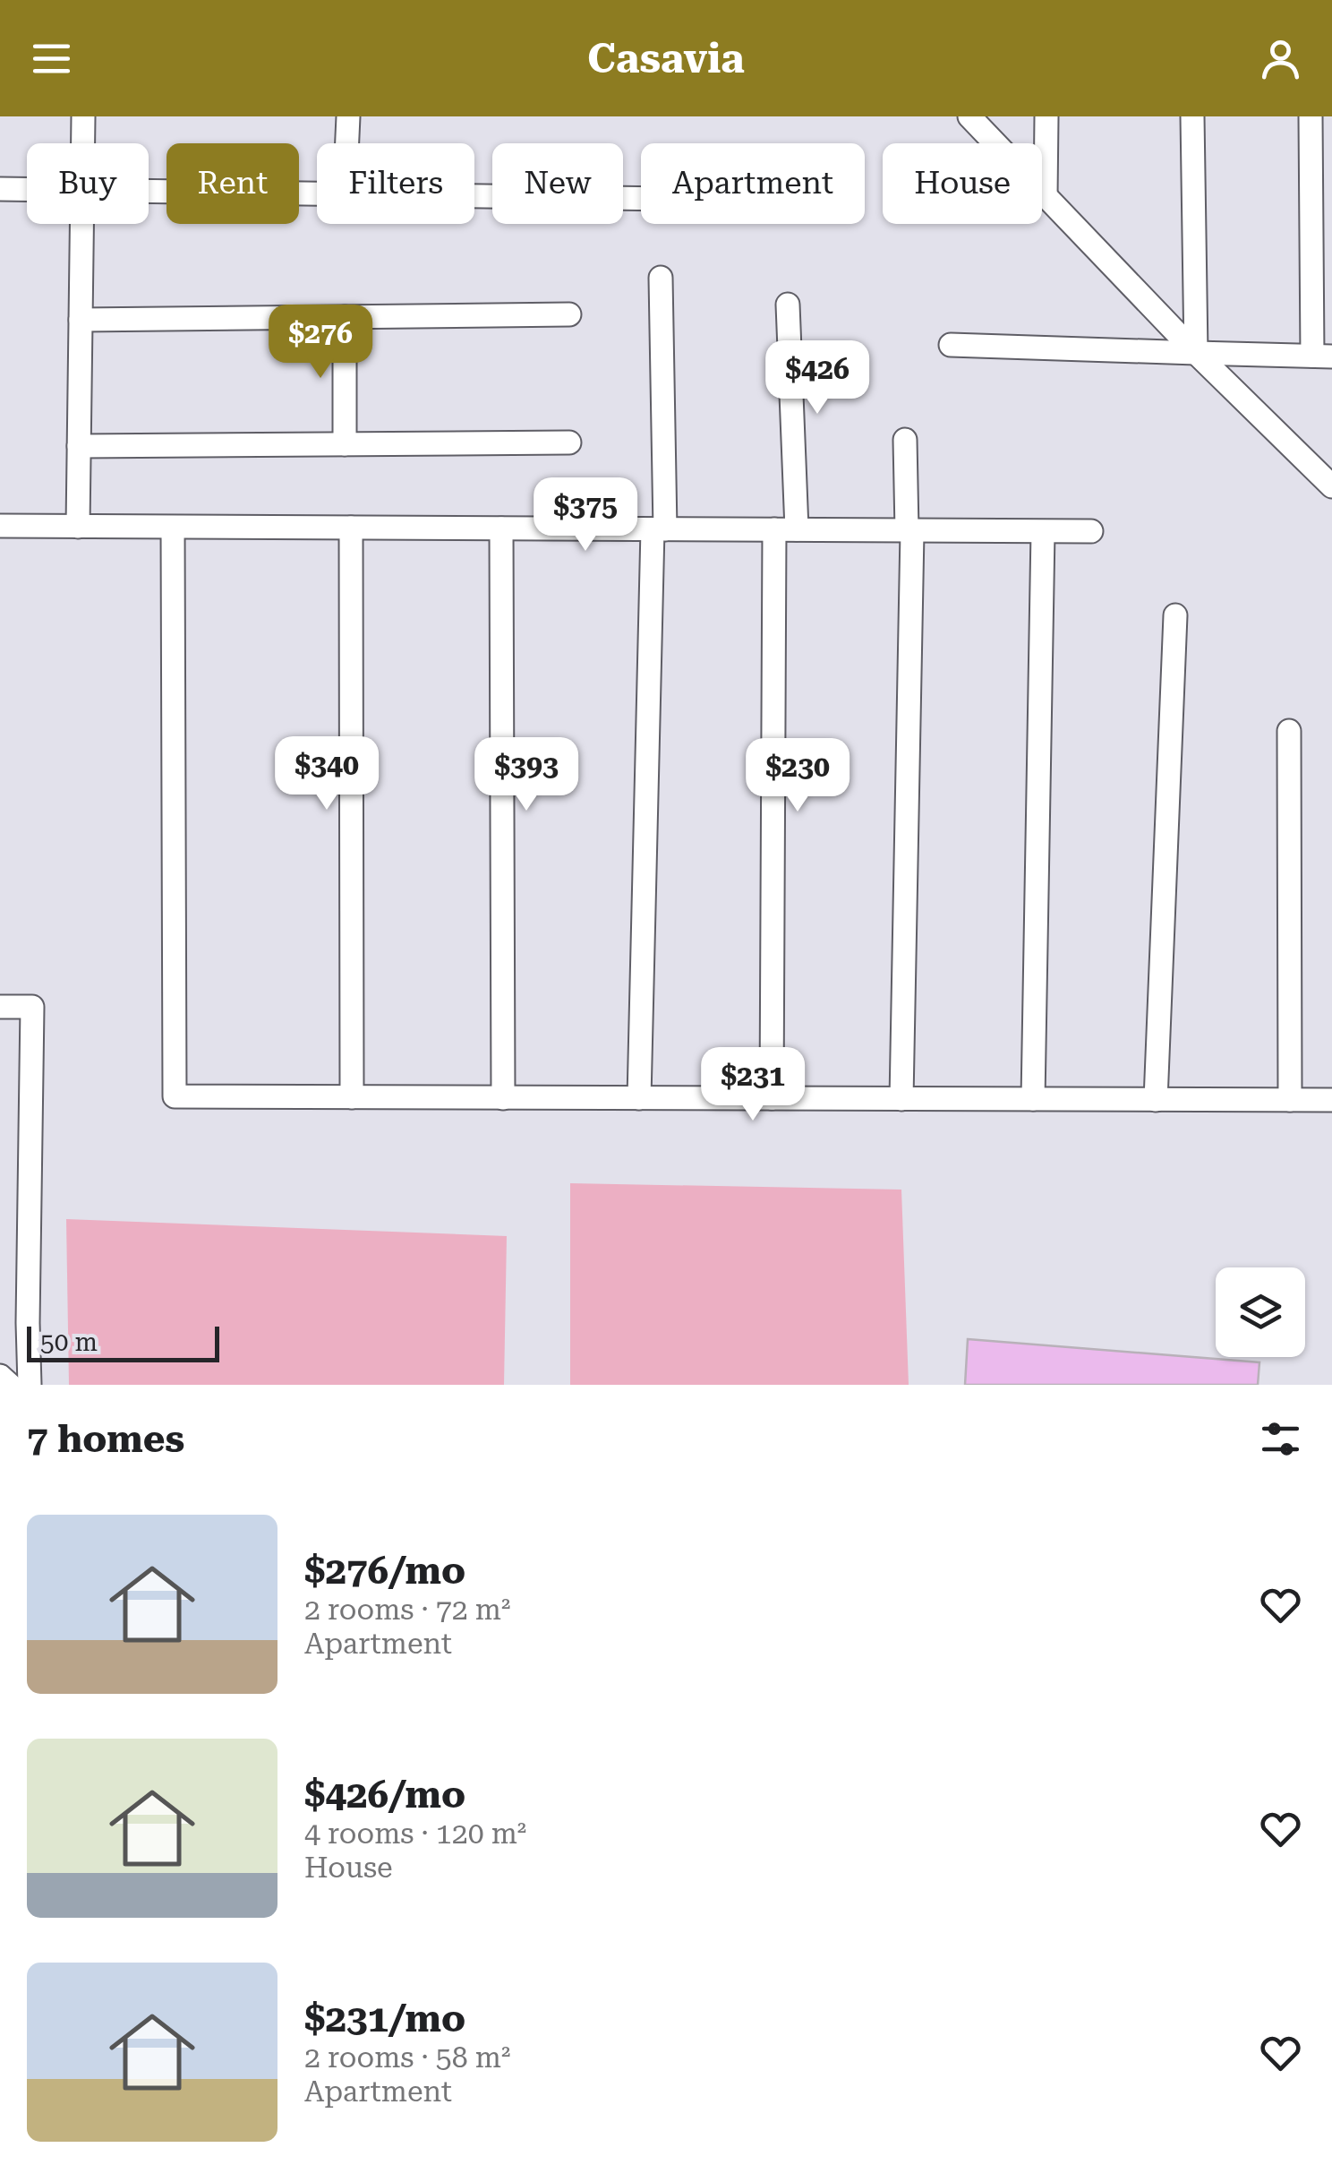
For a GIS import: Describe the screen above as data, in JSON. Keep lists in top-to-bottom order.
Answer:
{
  "scale_bar": "50 m",
  "page": {
    "header": "Casavia",
    "chip": [
      "Buy",
      "Rent",
      "Filters",
      "New",
      "Apartment",
      "House"
    ],
    "price": [
      "$276",
      "$426",
      "$375",
      "$340",
      "$393",
      "$230",
      "$231"
    ],
    "scale": "50 m",
    "heading": "7 homes",
    "list": [
      {
        "name": "$276/mo",
        "note": "2 rooms · 72 m² · Apartment"
      },
      {
        "name": "$426/mo",
        "note": "4 rooms · 120 m² · House"
      },
      {
        "name": "$231/mo",
        "note": "2 rooms · 58 m² · Apartment"
      }
    ]
  }
}
